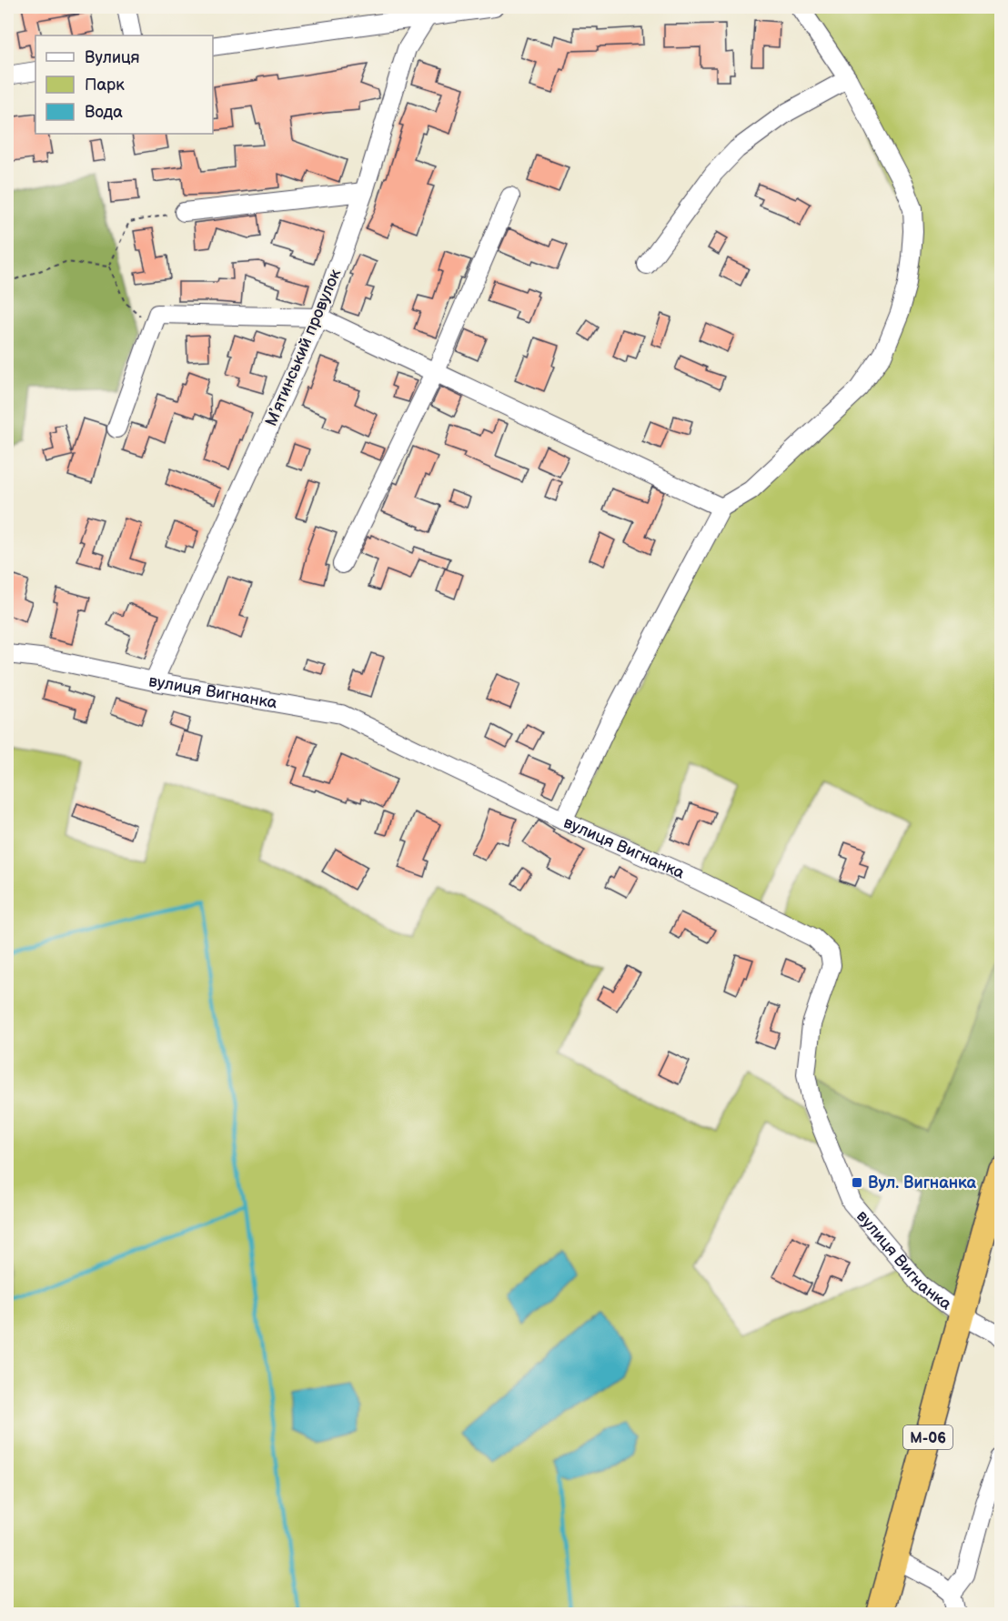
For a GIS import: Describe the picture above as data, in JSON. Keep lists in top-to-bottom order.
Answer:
{
  "streets": {
    "highway": ["М-06"],
    "street": ["Мʼятинський провулок", "вулиця Вигнанка"]
  },
  "crossings": [
    ["Мʼятинський провулок", "вулиця Вигнанка"],
    ["вулиця Вигнанка", "М-06"]
  ],
  "places": {
    "transit": ["Вул. Вигнанка"]
  },
  "legend": ["Вулиця", "Парк", "Вода"]
}
